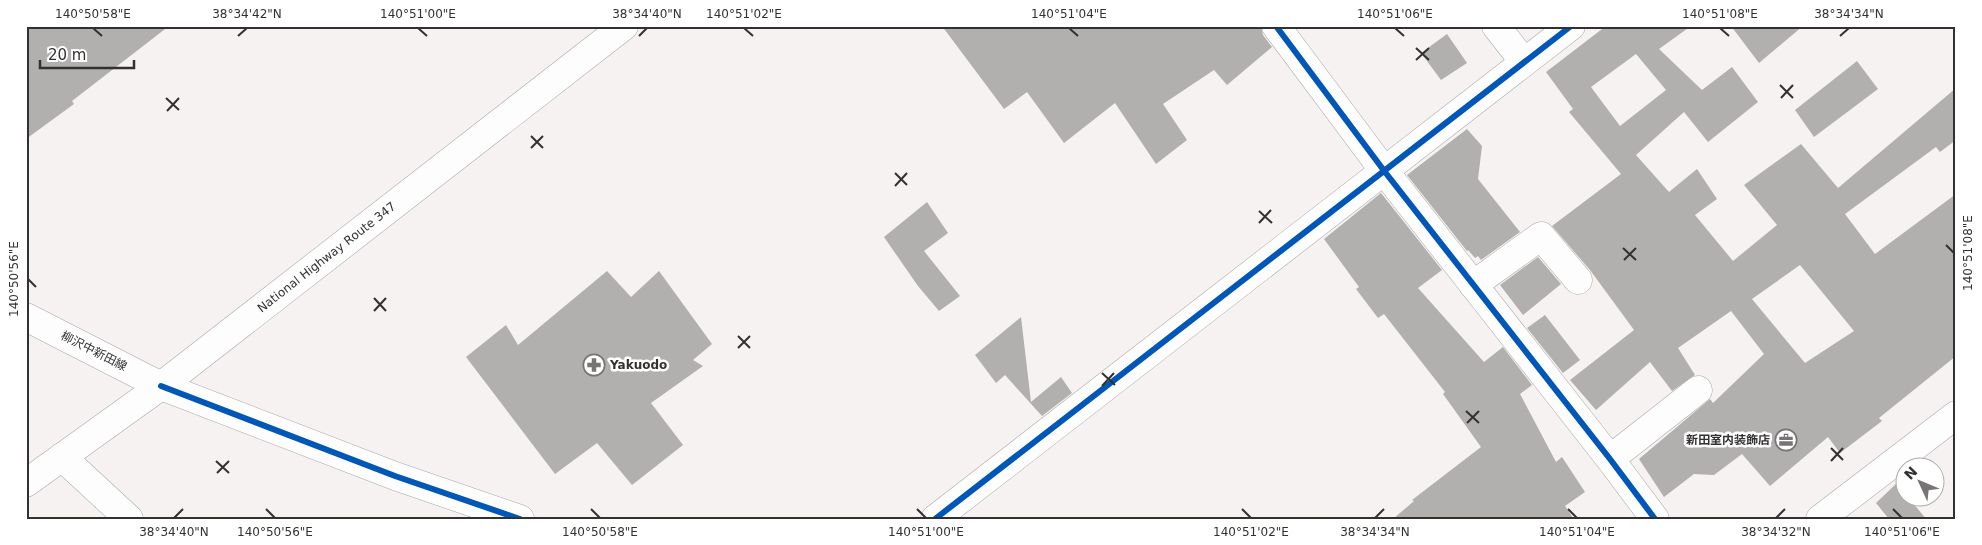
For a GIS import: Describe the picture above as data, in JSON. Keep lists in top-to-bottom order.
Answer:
{
  "streets": {
    "main road": ["National Highway Route 347", "柳沢中新田線"]
  },
  "crossings": [
    ["National Highway Route 347", "柳沢中新田線"]
  ],
  "places": {
    "pharmacy": ["Yakuodo"],
    "office": ["新田室内装飾店"]
  },
  "scale_bar": "20 m",
  "north": "top left",
  "coordinates": [
    "140°50'58\"E",
    "38°34'42\"N",
    "140°51'00\"E",
    "38°34'40\"N",
    "140°51'02\"E",
    "140°51'04\"E",
    "140°51'06\"E",
    "140°51'08\"E",
    "38°34'34\"N",
    "140°50'56\"E",
    "38°34'32\"N"
  ]
}
